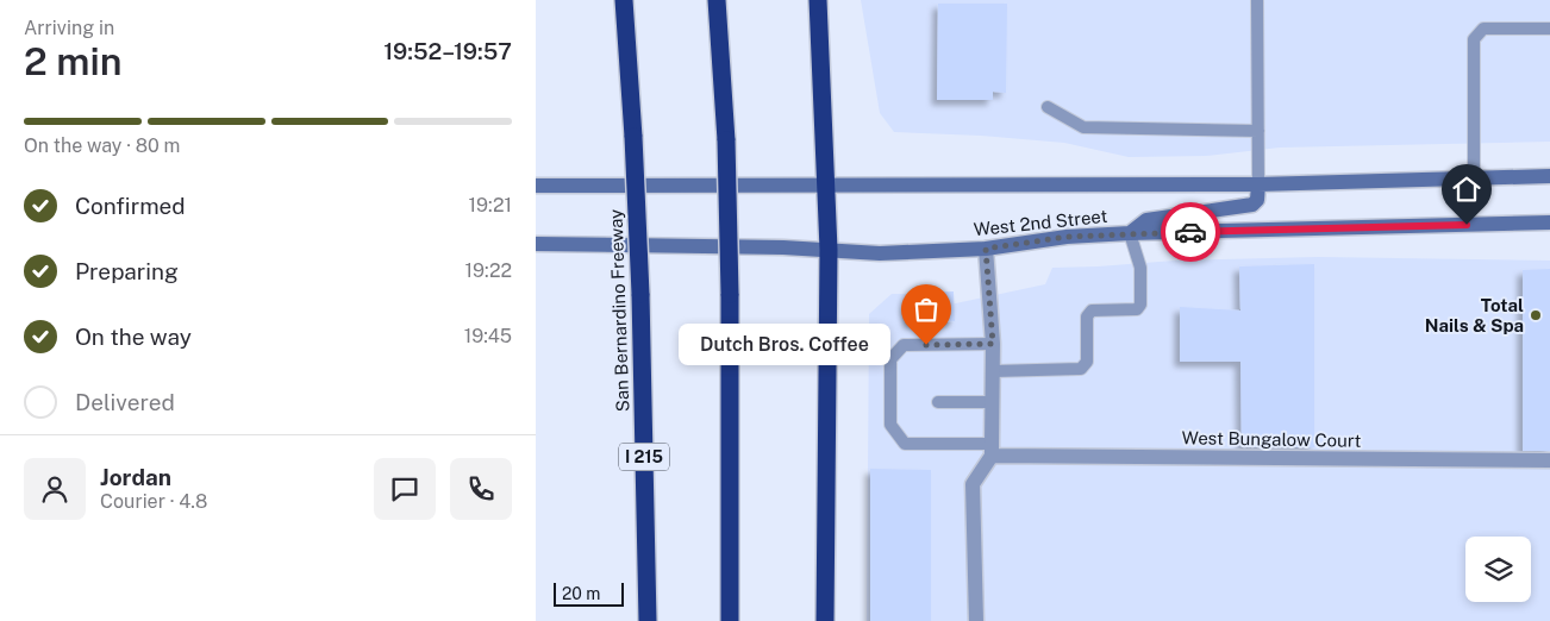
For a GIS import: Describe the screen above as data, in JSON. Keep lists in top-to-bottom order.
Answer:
{
  "streets": {
    "highway": ["San Bernardino Freeway", "I 215"],
    "main road": ["West 2nd Street"],
    "street": ["West Bungalow Court"]
  },
  "places": ["Total Nails & Spa", "Dutch Bros. Coffee"],
  "scale_bar": "20 m",
  "page": {
    "heading": ["2 min", "Arriving in", "19:52–19:57"],
    "panel": ["Jordan", "Courier · 4.8"],
    "bar": "On the way · 80 m",
    "list": [
      ["Confirmed", "19:21"],
      ["Preparing", "19:22"],
      ["On the way", "19:45"],
      "Delivered"
    ],
    "bubble": "Dutch Bros. Coffee",
    "scale": "20 m"
  }
}
